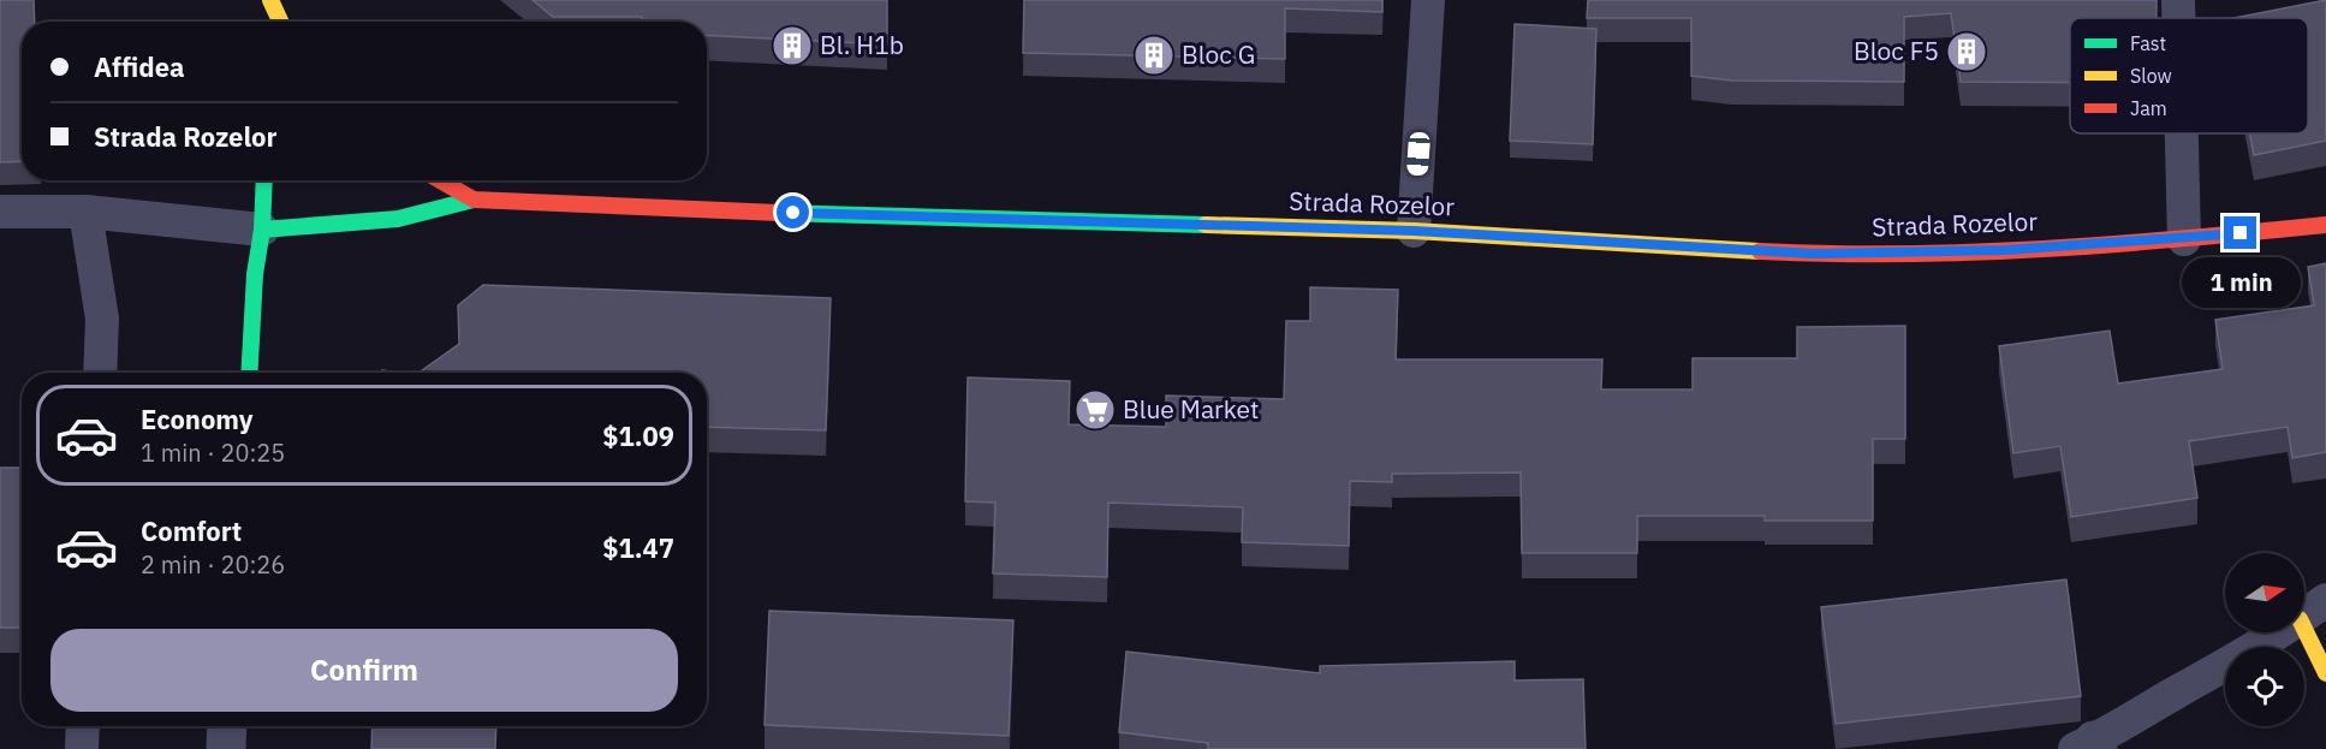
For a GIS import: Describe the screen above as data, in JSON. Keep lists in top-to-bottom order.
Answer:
{
  "streets": {
    "street": ["Strada Rozelor"]
  },
  "places": {
    "building": ["Bl. H1b", "Bloc F5", "Bloc G"],
    "supermarket": ["Blue Market"]
  },
  "legend": ["Fast", "Slow", "Jam"],
  "north": "right",
  "page": {
    "banner": ["Affidea", "Strada Rozelor"],
    "bubble": "1 min",
    "list": [
      {
        "name": "Economy",
        "note": "1 min · 20:25",
        "value": "$1.09"
      },
      {
        "name": "Comfort",
        "note": "2 min · 20:26",
        "value": "$1.47"
      }
    ],
    "buttons": "Confirm"
  }
}
